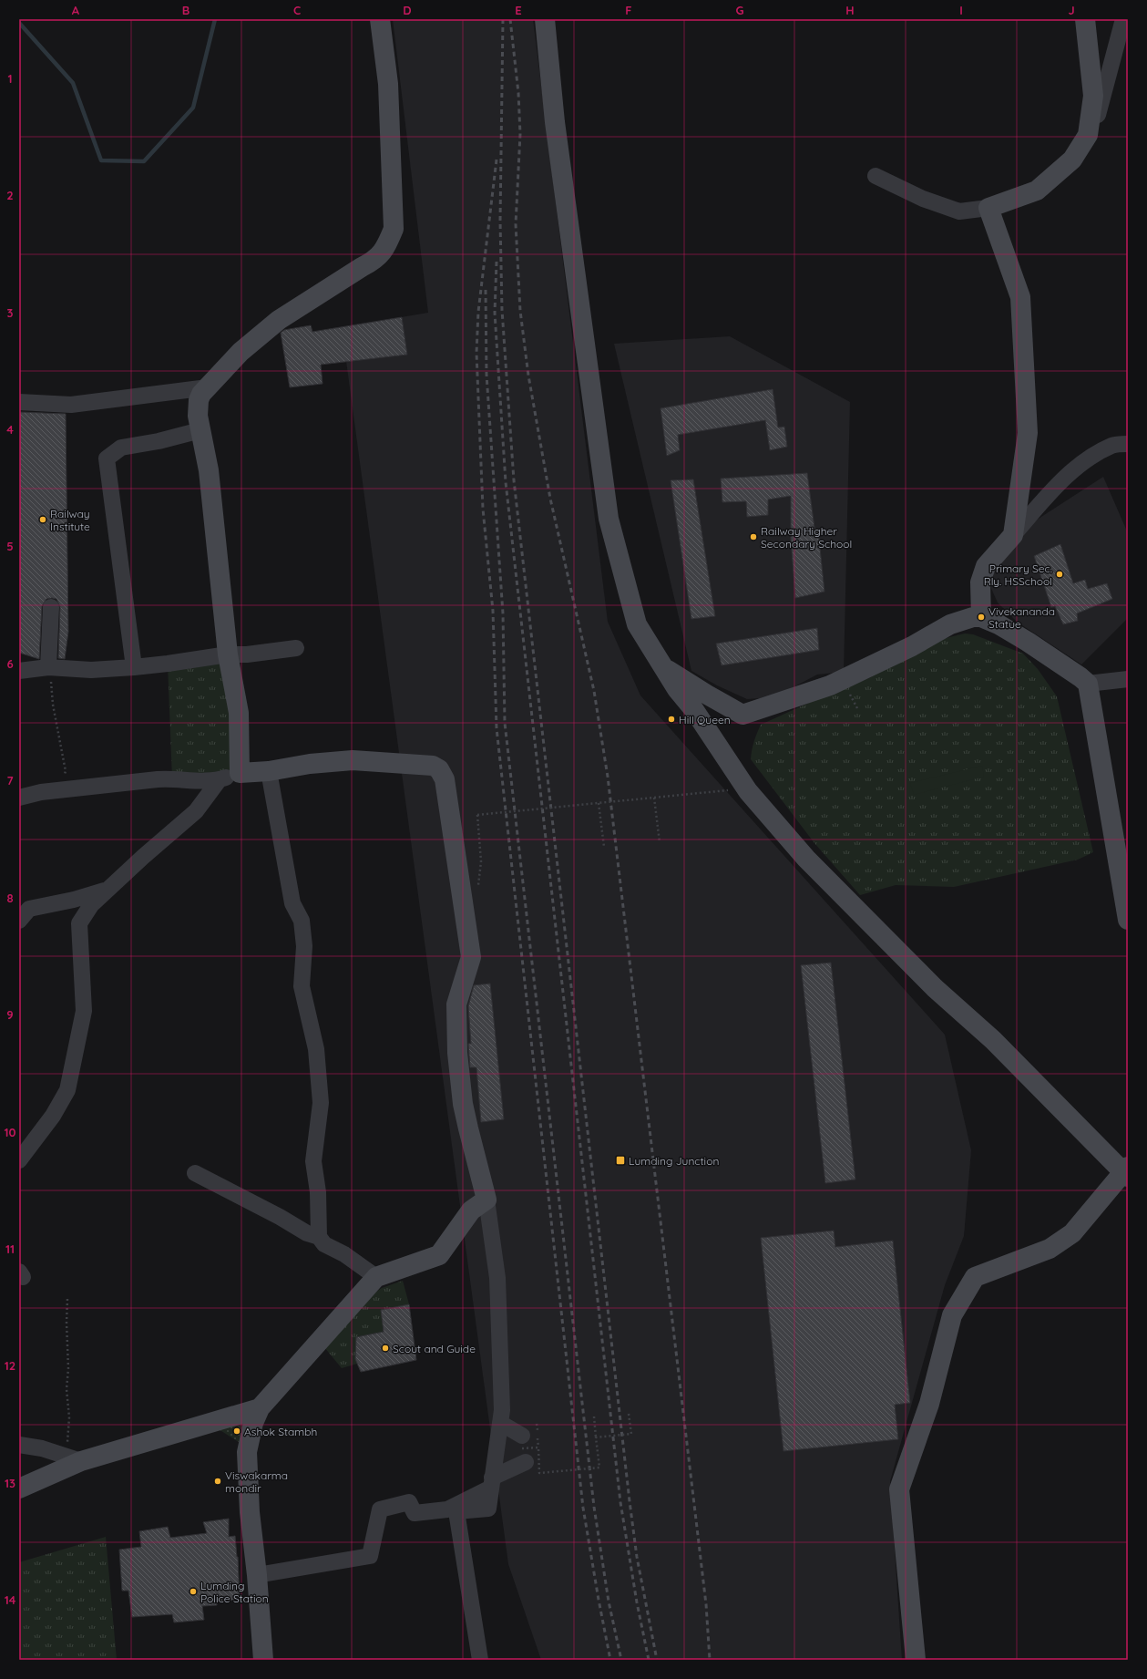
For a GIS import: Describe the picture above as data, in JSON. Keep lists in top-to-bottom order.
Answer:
{
  "places": {
    "other": [
      "Railway Institute",
      "Railway Higher Secondary School",
      "Primary Sec. Rly. HSSchool",
      "Vivekananda Statue",
      "Hill Queen",
      "Scout and Guide",
      "Ashok Stambh",
      "Viswakarma mondir",
      "Lumding Police Station"
    ],
    "transit": ["Lumding Junction"]
  },
  "grid": {
    "columns": [
      "A",
      "B",
      "C",
      "D",
      "E",
      "F",
      "G",
      "H",
      "I",
      "J"
    ],
    "rows": [
      "1",
      "2",
      "3",
      "4",
      "5",
      "6",
      "7",
      "8",
      "9",
      "10",
      "11",
      "12",
      "13",
      "14"
    ]
  }
}
